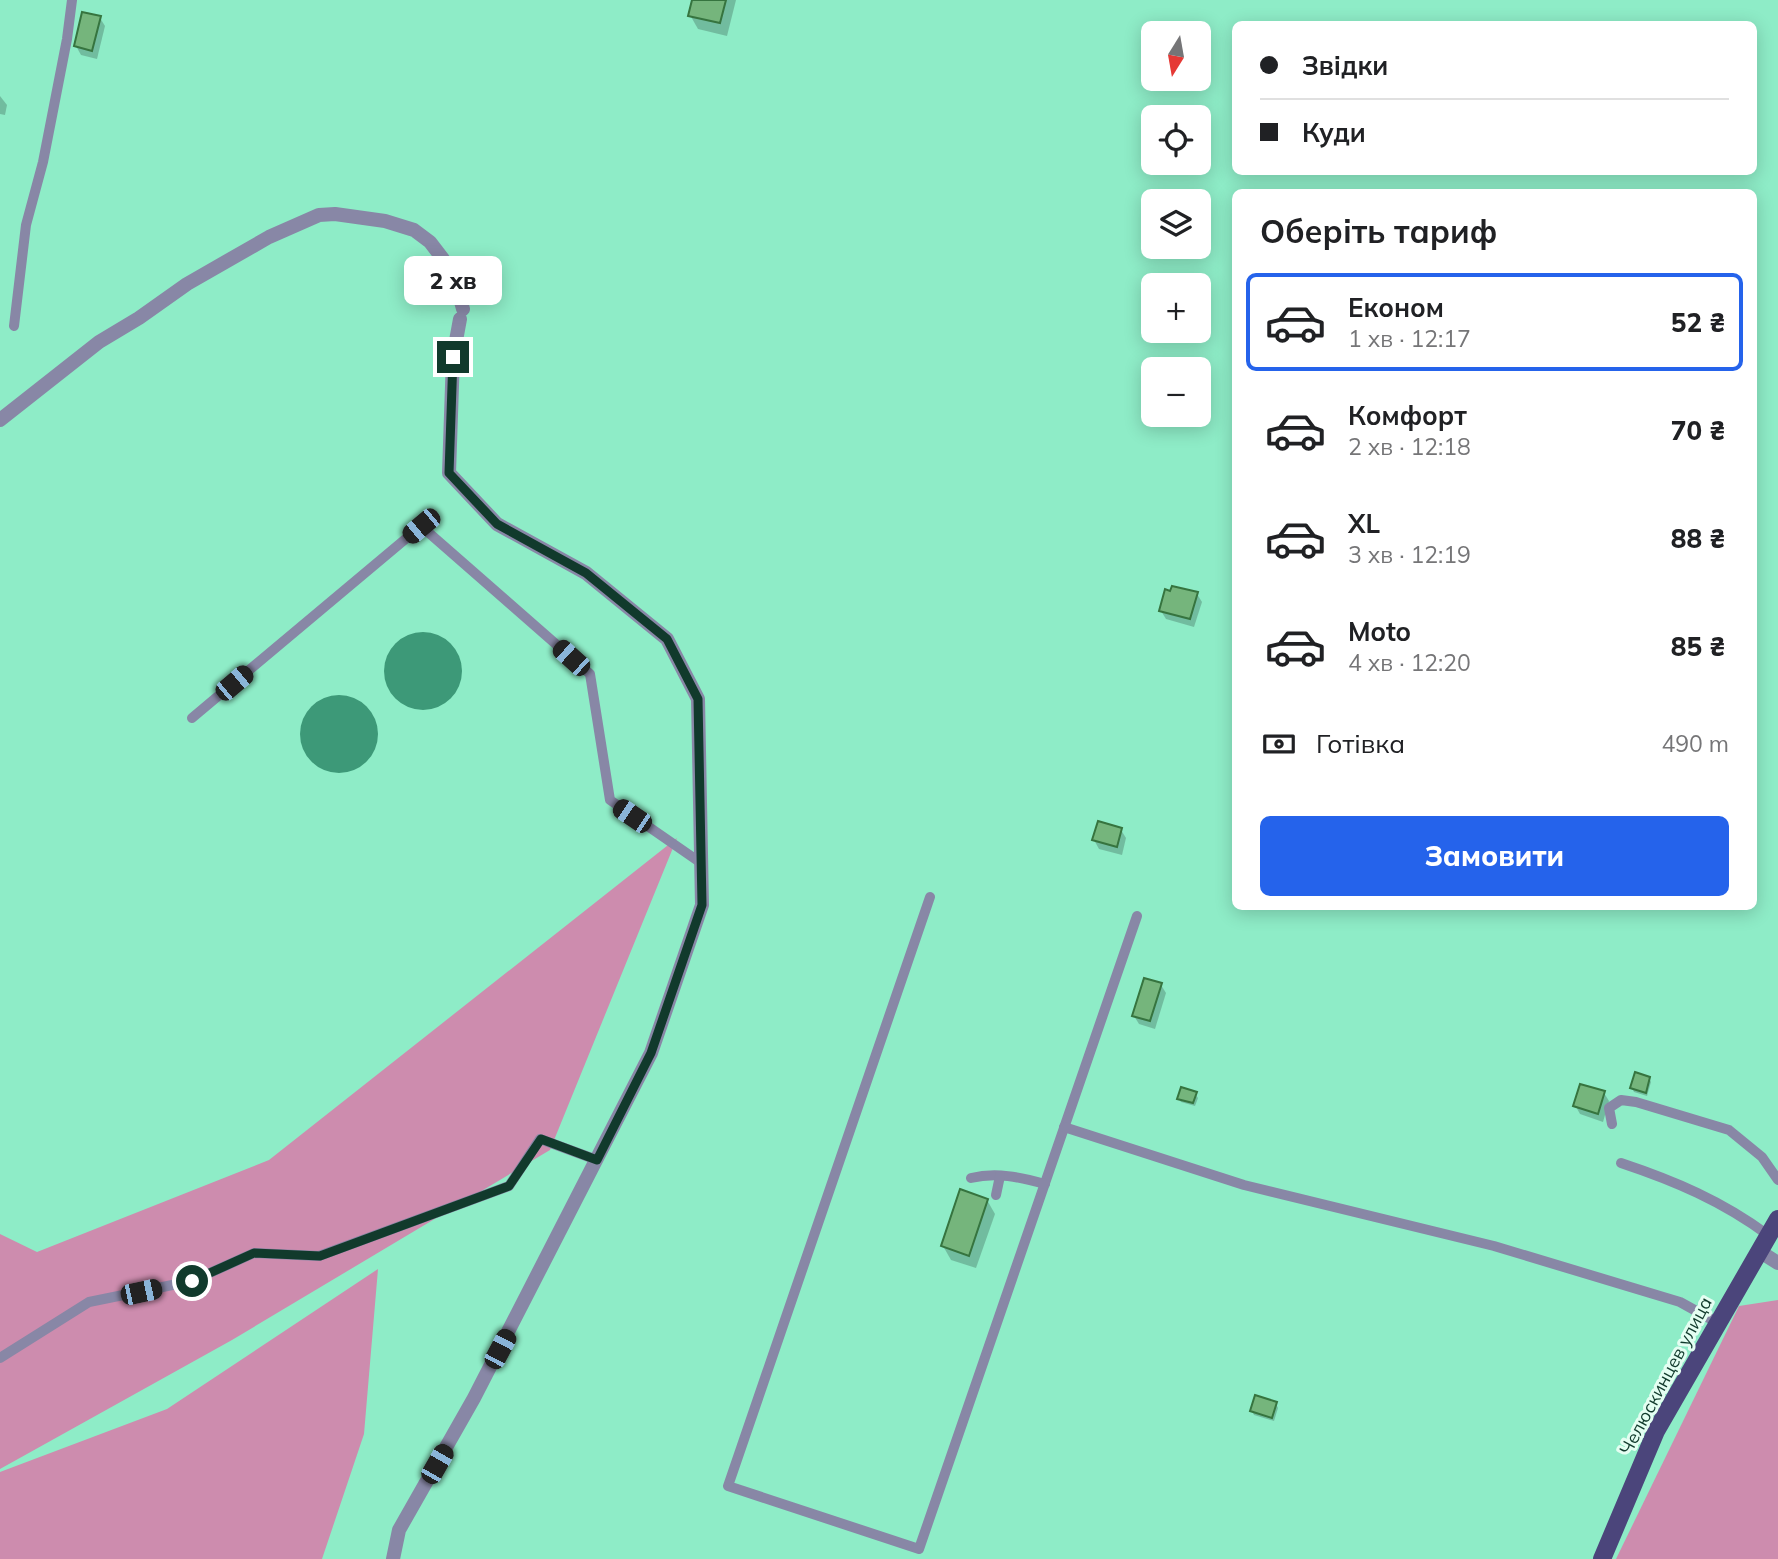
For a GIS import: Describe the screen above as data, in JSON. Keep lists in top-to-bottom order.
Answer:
{
  "streets": {
    "main road": ["Челюскинцев улица"]
  },
  "north": "bottom",
  "page": {
    "map_buttons": ["+", "−"],
    "banner": ["Звідки", "Куди"],
    "heading": "Оберіть тариф",
    "bubble": "2 хв",
    "list": [
      {
        "name": "Економ",
        "note": "1 хв · 12:17",
        "value": "52 ₴"
      },
      {
        "name": "Комфорт",
        "note": "2 хв · 12:18",
        "value": "70 ₴"
      },
      {
        "name": "XL",
        "note": "3 хв · 12:19",
        "value": "88 ₴"
      },
      {
        "name": "Moto",
        "note": "4 хв · 12:20",
        "value": "85 ₴"
      }
    ],
    "pay": ["Готівка", "490 m"],
    "buttons": "Замовити"
  }
}
